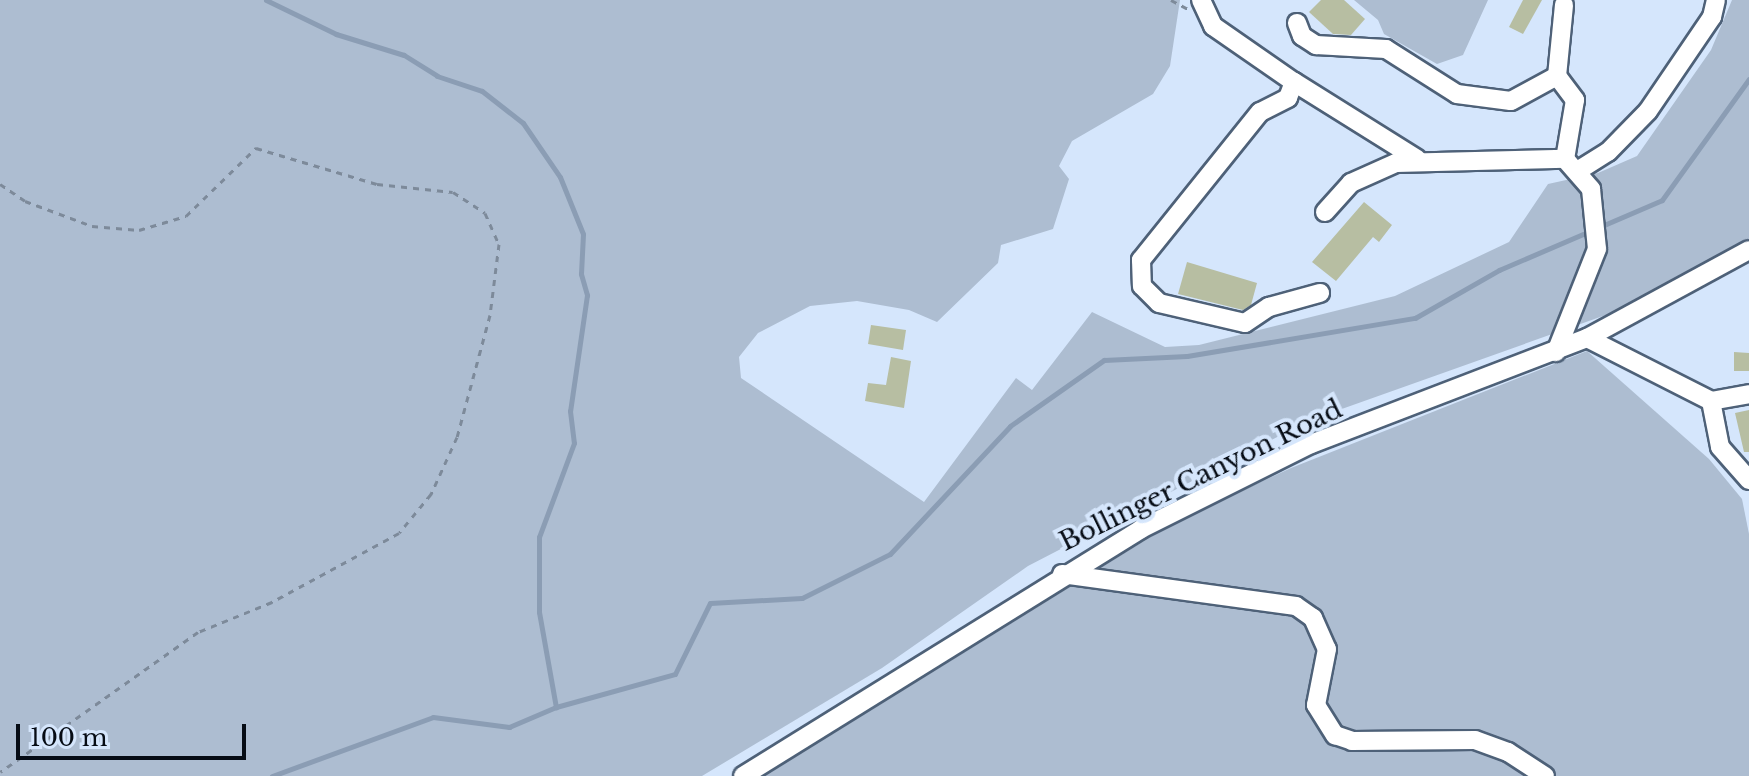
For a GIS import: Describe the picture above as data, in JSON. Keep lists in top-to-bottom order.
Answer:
{
  "streets": {
    "street": ["Bollinger Canyon Road"]
  },
  "scale_bar": "100 m"
}
